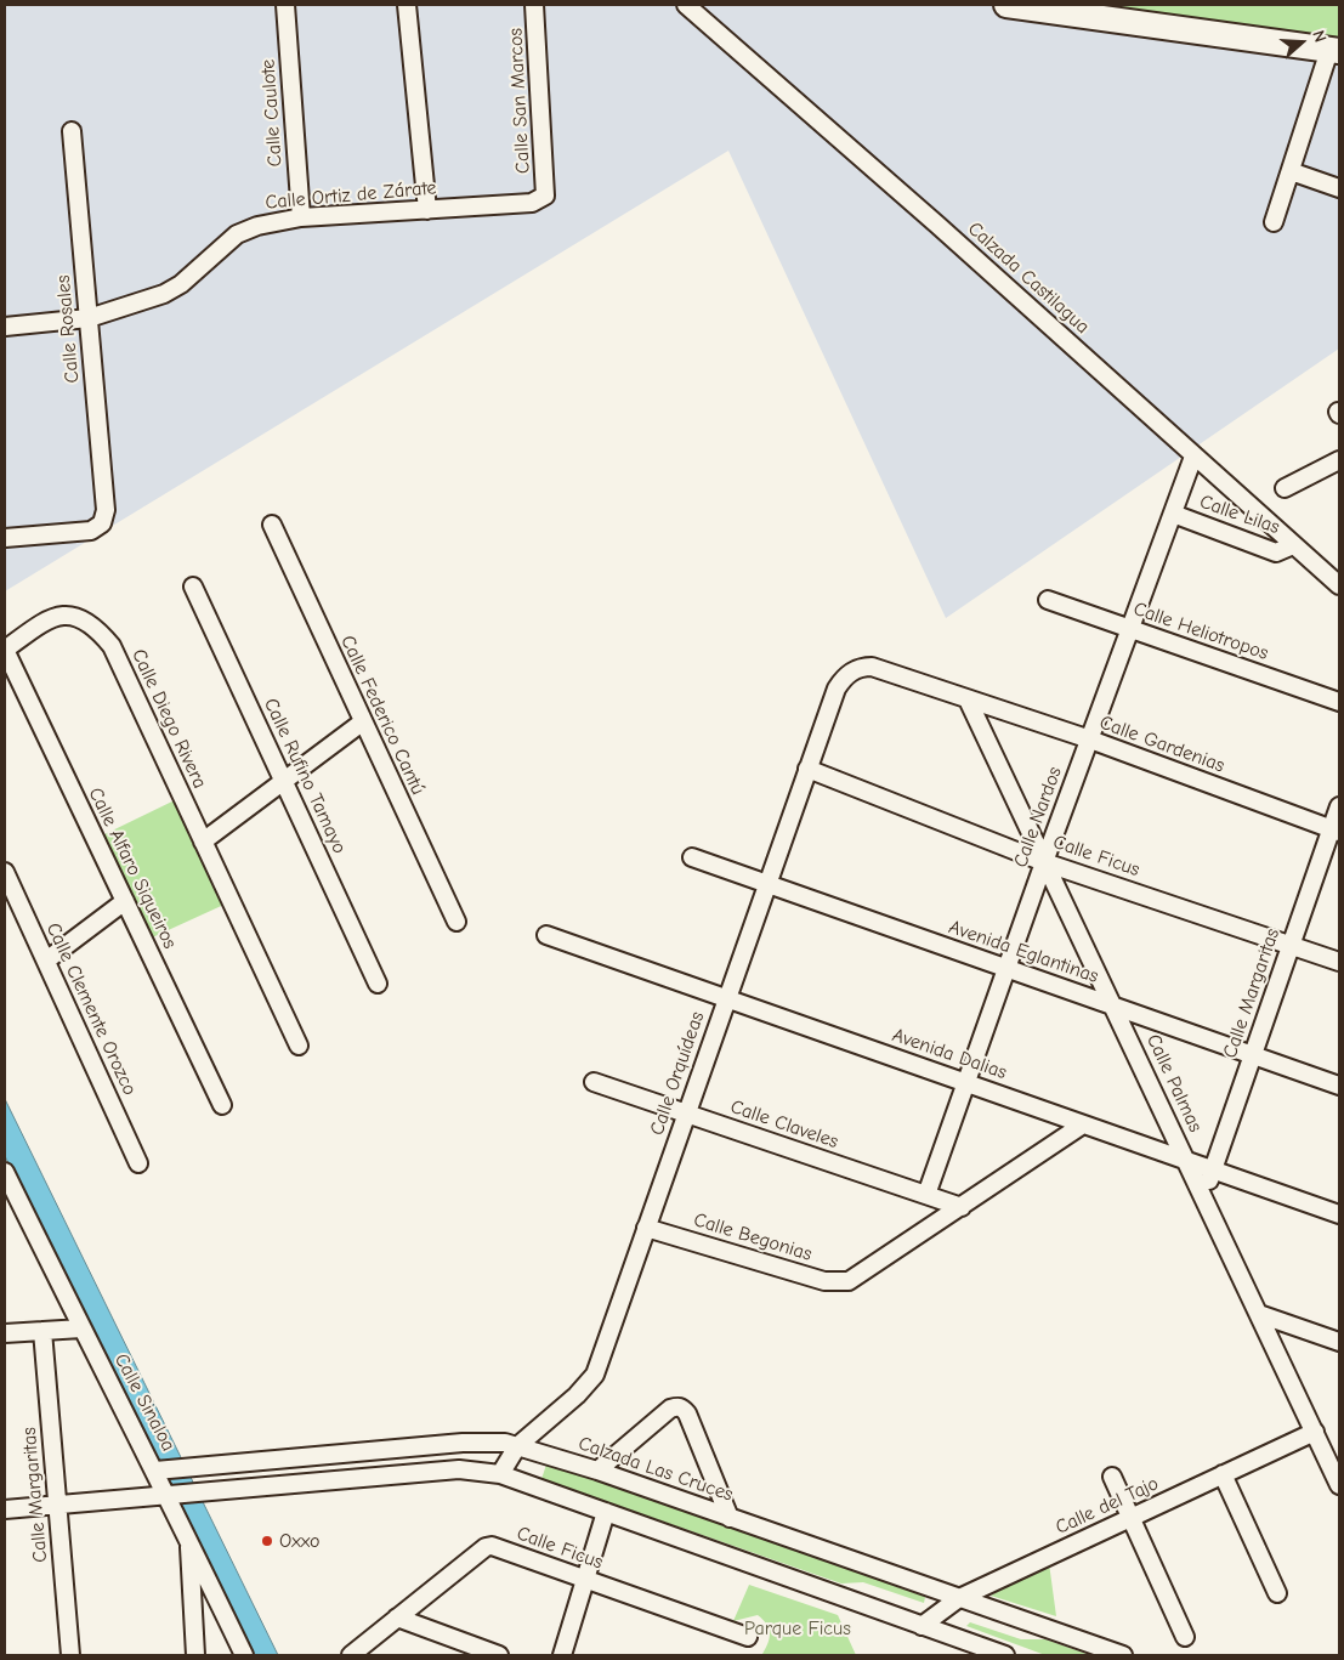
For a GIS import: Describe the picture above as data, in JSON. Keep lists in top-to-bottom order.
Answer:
{
  "streets": {
    "street": [
      "Calle San Marcos",
      "Calle Caulote",
      "Calle Ortiz de Zárate",
      "Calzada Castilagua",
      "Calle Rosales",
      "Calle Lilas",
      "Calle Heliotropos",
      "Calle Federico Cantú",
      "Calle Diego Rivera",
      "Calle Gardenias",
      "Calle Rufino Tamayo",
      "Calle Nardos",
      "Calle Ficus",
      "Calle Alfaro Siqueiros",
      "Avenida Eglantinas",
      "Calle Margaritas",
      "Calle Clemente Orozco",
      "Avenida Dalias",
      "Calle Orquídeas",
      "Calle Palmas",
      "Calle Claveles",
      "Calle Begonias",
      "Calle Sinaloa",
      "Calzada Las Cruces",
      "Calle del Tajo"
    ]
  },
  "crossings": [
    ["Calle San Marcos", "Calle Ortiz de Zárate"],
    ["Calle Caulote", "Calle Ortiz de Zárate"],
    ["Calle Ortiz de Zárate", "Calle Rosales"],
    ["Calzada Castilagua", "Calle Lilas"],
    ["Calzada Castilagua", "Calle Nardos"],
    ["Calle Lilas", "Calle Nardos"],
    ["Calle Heliotropos", "Calle Nardos"],
    ["Calle Diego Rivera", "Calle Alfaro Siqueiros"],
    ["Calle Gardenias", "Calle Nardos"],
    ["Calle Gardenias", "Calle Margaritas"],
    ["Calle Gardenias", "Calle Orquídeas"],
    ["Calle Gardenias", "Calle Palmas"],
    ["Calle Nardos", "Calle Ficus"],
    ["Calle Nardos", "Avenida Eglantinas"],
    ["Calle Nardos", "Avenida Dalias"],
    ["Calle Nardos", "Calle Palmas"],
    ["Calle Nardos", "Calle Claveles"],
    ["Calle Ficus", "Calle Margaritas"],
    ["Calle Ficus", "Calle Orquídeas"],
    ["Calle Ficus", "Calle Palmas"],
    ["Avenida Eglantinas", "Calle Margaritas"],
    ["Avenida Eglantinas", "Calle Orquídeas"],
    ["Avenida Eglantinas", "Calle Palmas"],
    ["Calle Margaritas", "Avenida Dalias"],
    ["Calle Margaritas", "Calle Palmas"],
    ["Avenida Dalias", "Calle Orquídeas"],
    ["Avenida Dalias", "Calle Palmas"],
    ["Calle Orquídeas", "Calle Claveles"],
    ["Calle Orquídeas", "Calle Begonias"],
    ["Calle Orquídeas", "Calzada Las Cruces"],
    ["Calle Palmas", "Calle del Tajo"],
    ["Calle Claveles", "Calle Begonias"],
    ["Calle Sinaloa", "Calzada Las Cruces"],
    ["Calzada Las Cruces", "Calle del Tajo"]
  ],
  "parks": ["Parque Ficus"],
  "places": ["Oxxo"],
  "north": "right"
}
